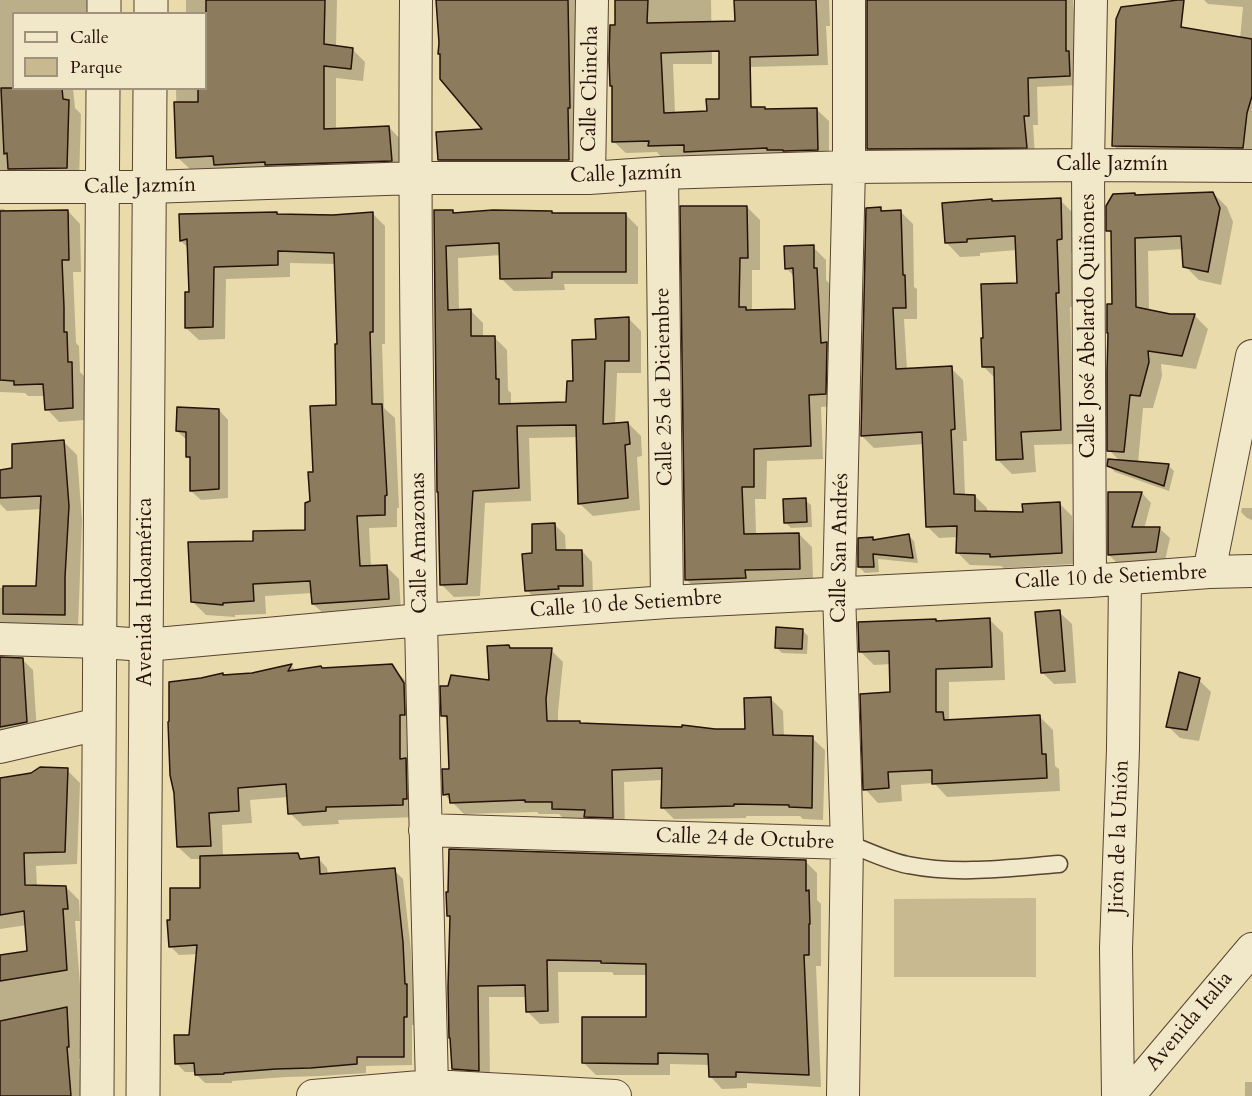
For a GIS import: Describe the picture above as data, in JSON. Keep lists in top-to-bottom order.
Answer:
{
  "streets": {
    "street": [
      "Calle Chincha",
      "Calle Jazmín",
      "Calle José Abelardo Quiñones",
      "Calle 25 de Diciembre",
      "Calle Amazonas",
      "Calle San Andrés",
      "Calle 10 de Setiembre",
      "Avenida Indoamérica",
      "Jirón de la Unión",
      "Calle 24 de Octubre",
      "Avenida Italia"
    ]
  },
  "crossings": [
    ["Calle Chincha", "Calle Jazmín"],
    ["Calle Jazmín", "Calle José Abelardo Quiñones"],
    ["Calle Jazmín", "Calle 25 de Diciembre"],
    ["Calle Jazmín", "Calle Amazonas"],
    ["Calle Jazmín", "Calle San Andrés"],
    ["Calle Jazmín", "Avenida Indoamérica"],
    ["Calle José Abelardo Quiñones", "Calle 10 de Setiembre"],
    ["Calle 25 de Diciembre", "Calle 10 de Setiembre"],
    ["Calle Amazonas", "Calle 10 de Setiembre"],
    ["Calle Amazonas", "Calle 24 de Octubre"],
    ["Calle San Andrés", "Calle 10 de Setiembre"],
    ["Calle San Andrés", "Calle 24 de Octubre"],
    ["Calle 10 de Setiembre", "Avenida Indoamérica"],
    ["Calle 10 de Setiembre", "Jirón de la Unión"]
  ],
  "legend": ["Calle", "Parque"]
}
